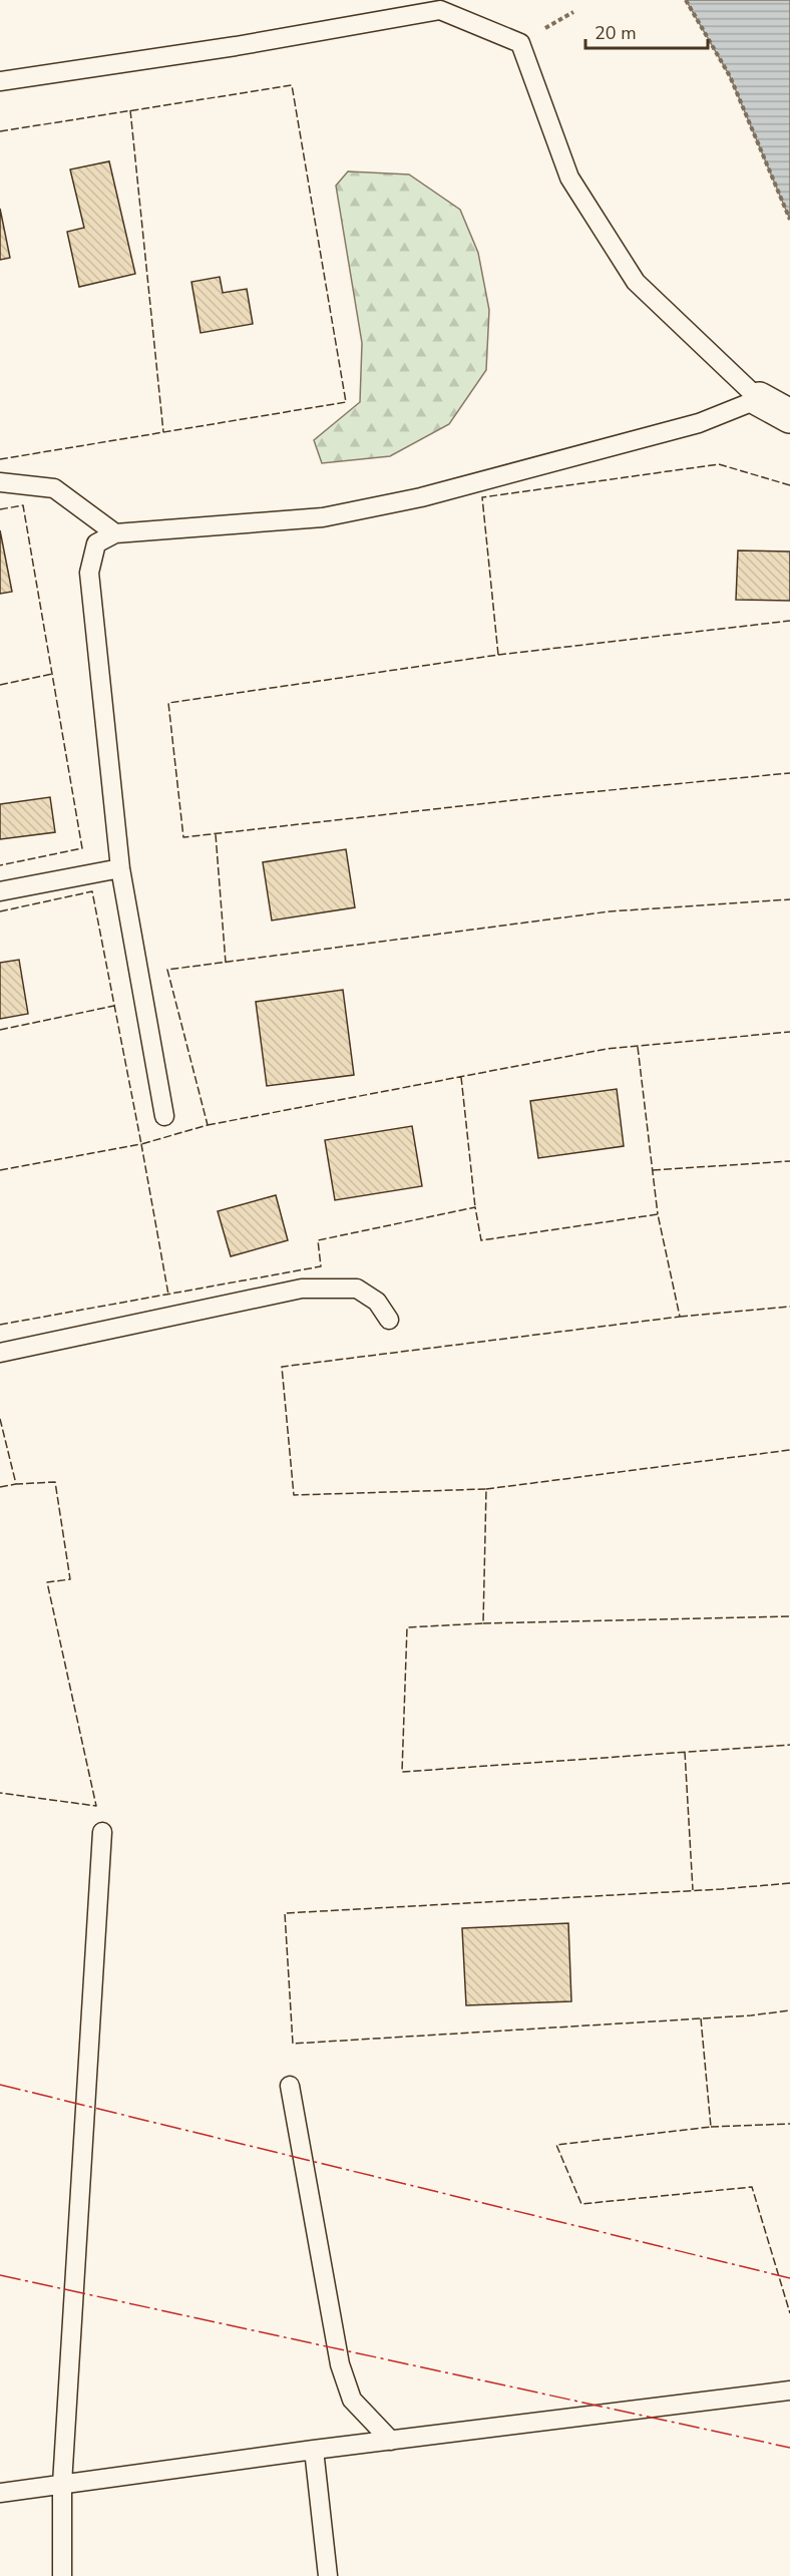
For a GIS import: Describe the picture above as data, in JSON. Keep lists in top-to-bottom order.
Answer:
{
  "scale_bar": "20 m"
}
